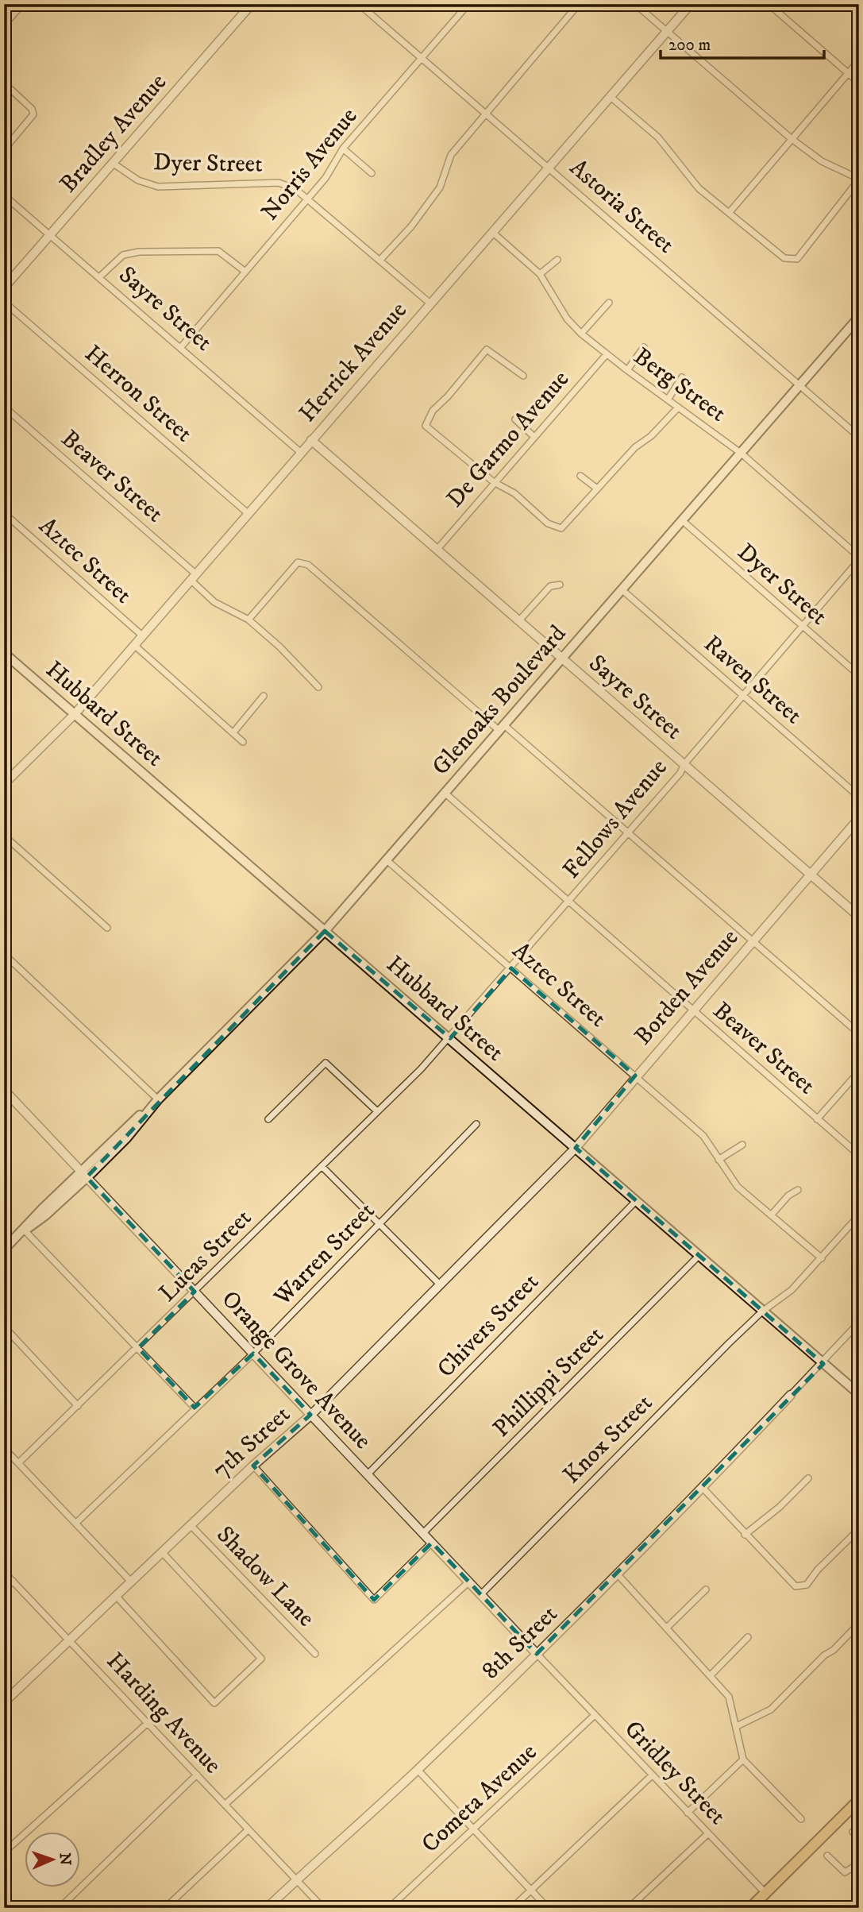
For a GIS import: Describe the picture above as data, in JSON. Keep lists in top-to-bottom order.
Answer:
{
  "streets": {
    "main road": ["Glenoaks Boulevard", "Hubbard Street"],
    "street": [
      "Bradley Avenue",
      "Dyer Street",
      "Norris Avenue",
      "Astoria Street",
      "Sayre Street",
      "Herrick Avenue",
      "Berg Street",
      "Herron Street",
      "De Garmo Avenue",
      "Beaver Street",
      "Aztec Street",
      "Raven Street",
      "Fellows Avenue",
      "Borden Avenue",
      "Warren Street",
      "Lucas Street",
      "Chivers Street",
      "Orange Grove Avenue",
      "Phillippi Street",
      "Knox Street",
      "7th Street",
      "Shadow Lane",
      "8th Street",
      "Harding Avenue",
      "Gridley Street",
      "Cometa Avenue"
    ]
  },
  "crossings": [
    ["Bradley Avenue", "Dyer Street"],
    ["Bradley Avenue", "Sayre Street"],
    ["Dyer Street", "Norris Avenue"],
    ["Dyer Street", "Herrick Avenue"],
    ["Dyer Street", "Glenoaks Boulevard"],
    ["Dyer Street", "Fellows Avenue"],
    ["Norris Avenue", "Astoria Street"],
    ["Norris Avenue", "Sayre Street"],
    ["Astoria Street", "Herrick Avenue"],
    ["Astoria Street", "Glenoaks Boulevard"],
    ["Sayre Street", "Herrick Avenue"],
    ["Sayre Street", "De Garmo Avenue"],
    ["Sayre Street", "Glenoaks Boulevard"],
    ["Sayre Street", "Fellows Avenue"],
    ["Sayre Street", "Borden Avenue"],
    ["Herrick Avenue", "Berg Street"],
    ["Herrick Avenue", "Herron Street"],
    ["Herrick Avenue", "Beaver Street"],
    ["Herrick Avenue", "Aztec Street"],
    ["Herrick Avenue", "Hubbard Street"],
    ["Berg Street", "De Garmo Avenue"],
    ["Berg Street", "Glenoaks Boulevard"],
    ["Berg Street", "Fellows Avenue"],
    ["Beaver Street", "Glenoaks Boulevard"],
    ["Beaver Street", "Fellows Avenue"],
    ["Beaver Street", "Borden Avenue"],
    ["Aztec Street", "Glenoaks Boulevard"],
    ["Aztec Street", "Fellows Avenue"],
    ["Aztec Street", "Borden Avenue"],
    ["Aztec Street", "Knox Street"],
    ["Raven Street", "Glenoaks Boulevard"],
    ["Raven Street", "Fellows Avenue"],
    ["Glenoaks Boulevard", "Hubbard Street"],
    ["Glenoaks Boulevard", "Orange Grove Avenue"],
    ["Hubbard Street", "Fellows Avenue"],
    ["Hubbard Street", "Borden Avenue"],
    ["Hubbard Street", "Chivers Street"],
    ["Hubbard Street", "Phillippi Street"],
    ["Hubbard Street", "Knox Street"],
    ["Fellows Avenue", "Lucas Street"],
    ["Borden Avenue", "7th Street"],
    ["Warren Street", "Orange Grove Avenue"],
    ["Lucas Street", "Orange Grove Avenue"],
    ["Chivers Street", "Orange Grove Avenue"],
    ["Orange Grove Avenue", "Phillippi Street"],
    ["Orange Grove Avenue", "Knox Street"],
    ["Orange Grove Avenue", "7th Street"],
    ["Orange Grove Avenue", "8th Street"],
    ["Orange Grove Avenue", "Gridley Street"],
    ["7th Street", "Shadow Lane"],
    ["7th Street", "Harding Avenue"],
    ["8th Street", "Harding Avenue"],
    ["Gridley Street", "Cometa Avenue"]
  ],
  "scale_bar": "200 m",
  "north": "right"
}
